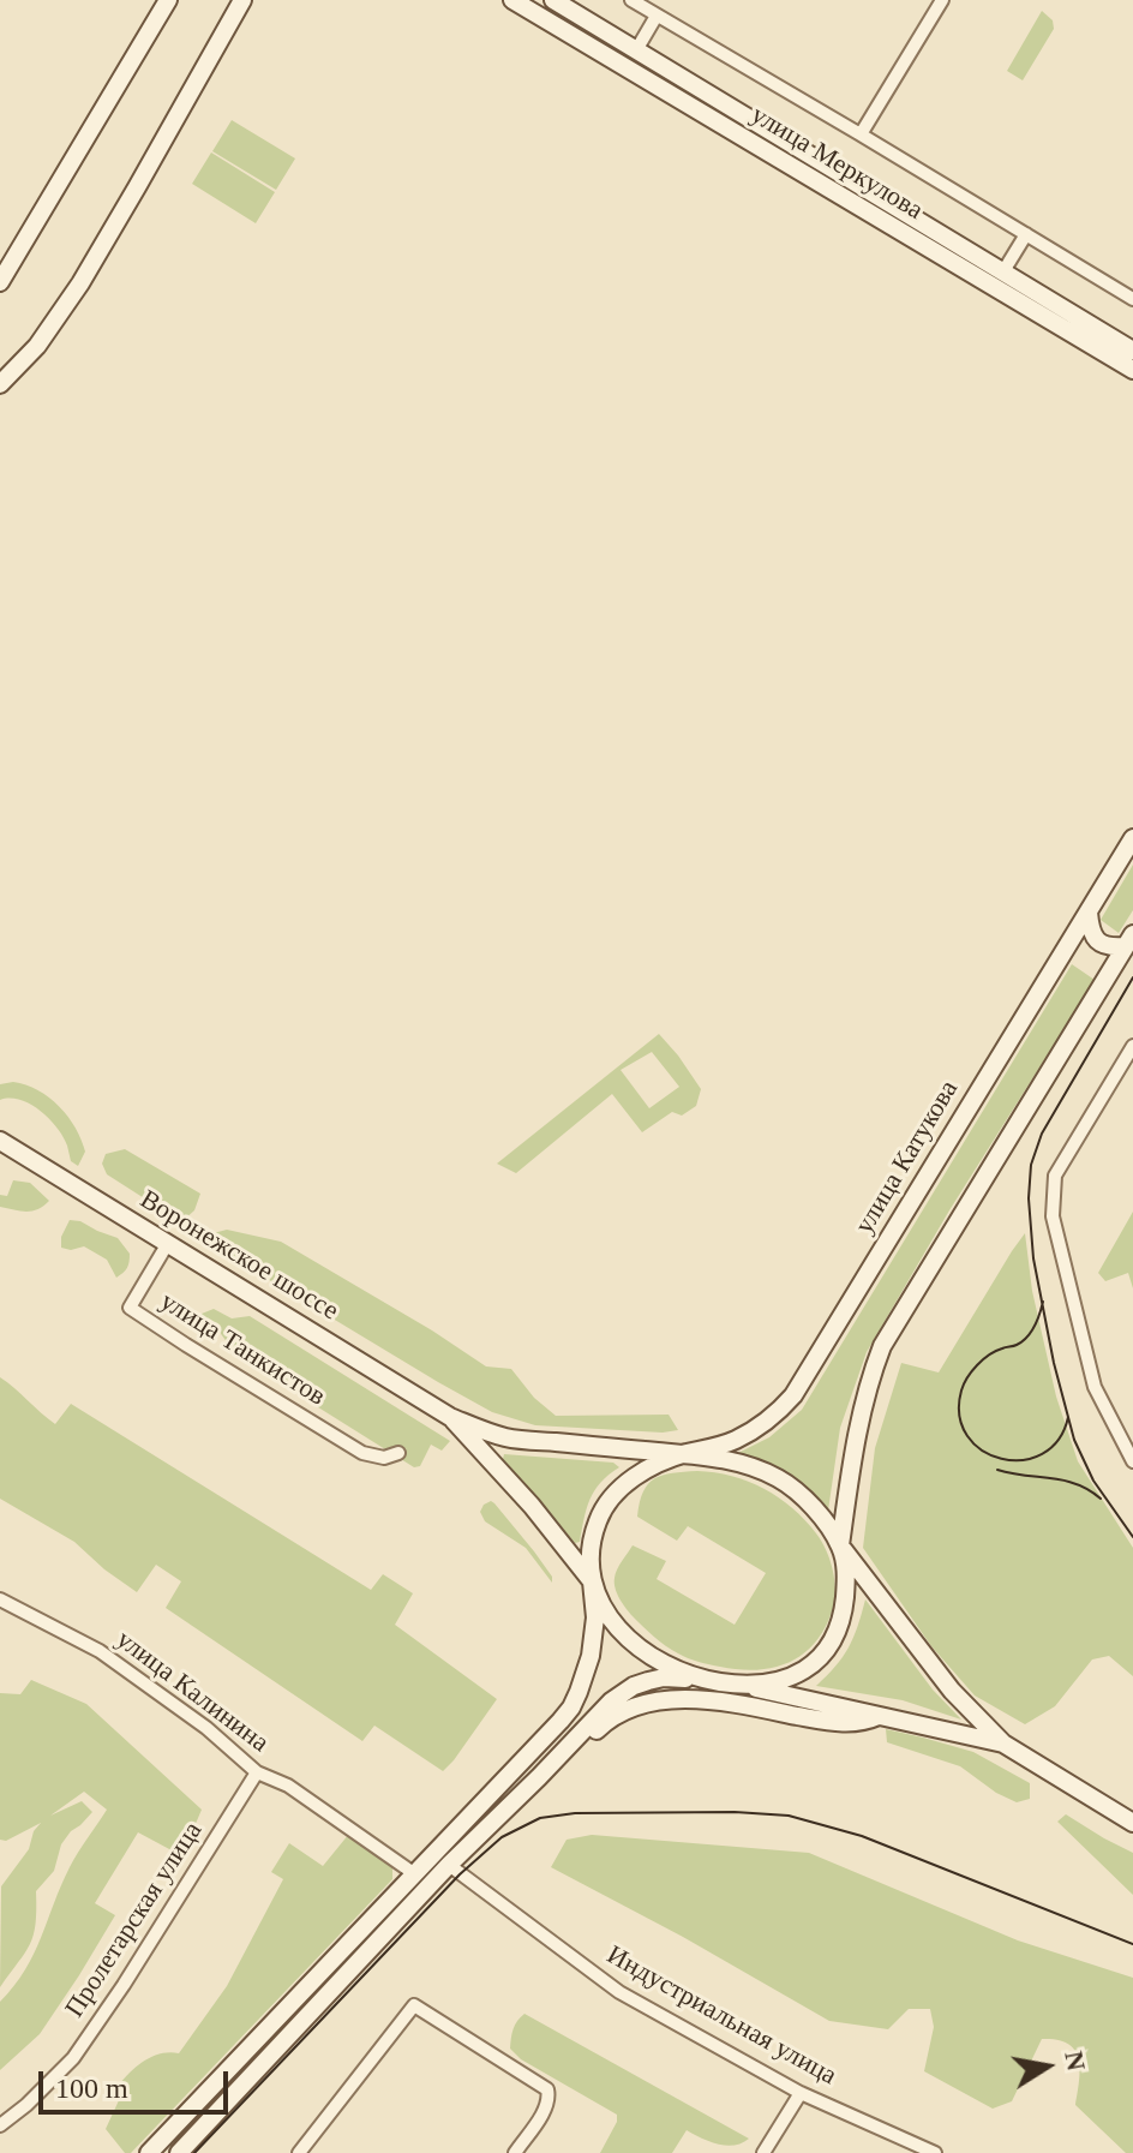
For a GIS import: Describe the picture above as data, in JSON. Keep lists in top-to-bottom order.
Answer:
{
  "streets": {
    "main road": ["улица Меркулова", "улица Катукова", "Воронежское шоссе"],
    "street": [
      "улица Танкистов",
      "улица Калинина",
      "Пролетарская улица",
      "Индустриальная улица"
    ]
  },
  "crossings": [
    ["Воронежское шоссе", "улица Танкистов"],
    ["улица Калинина", "Пролетарская улица"]
  ],
  "scale_bar": "100 m",
  "north": "right"
}
